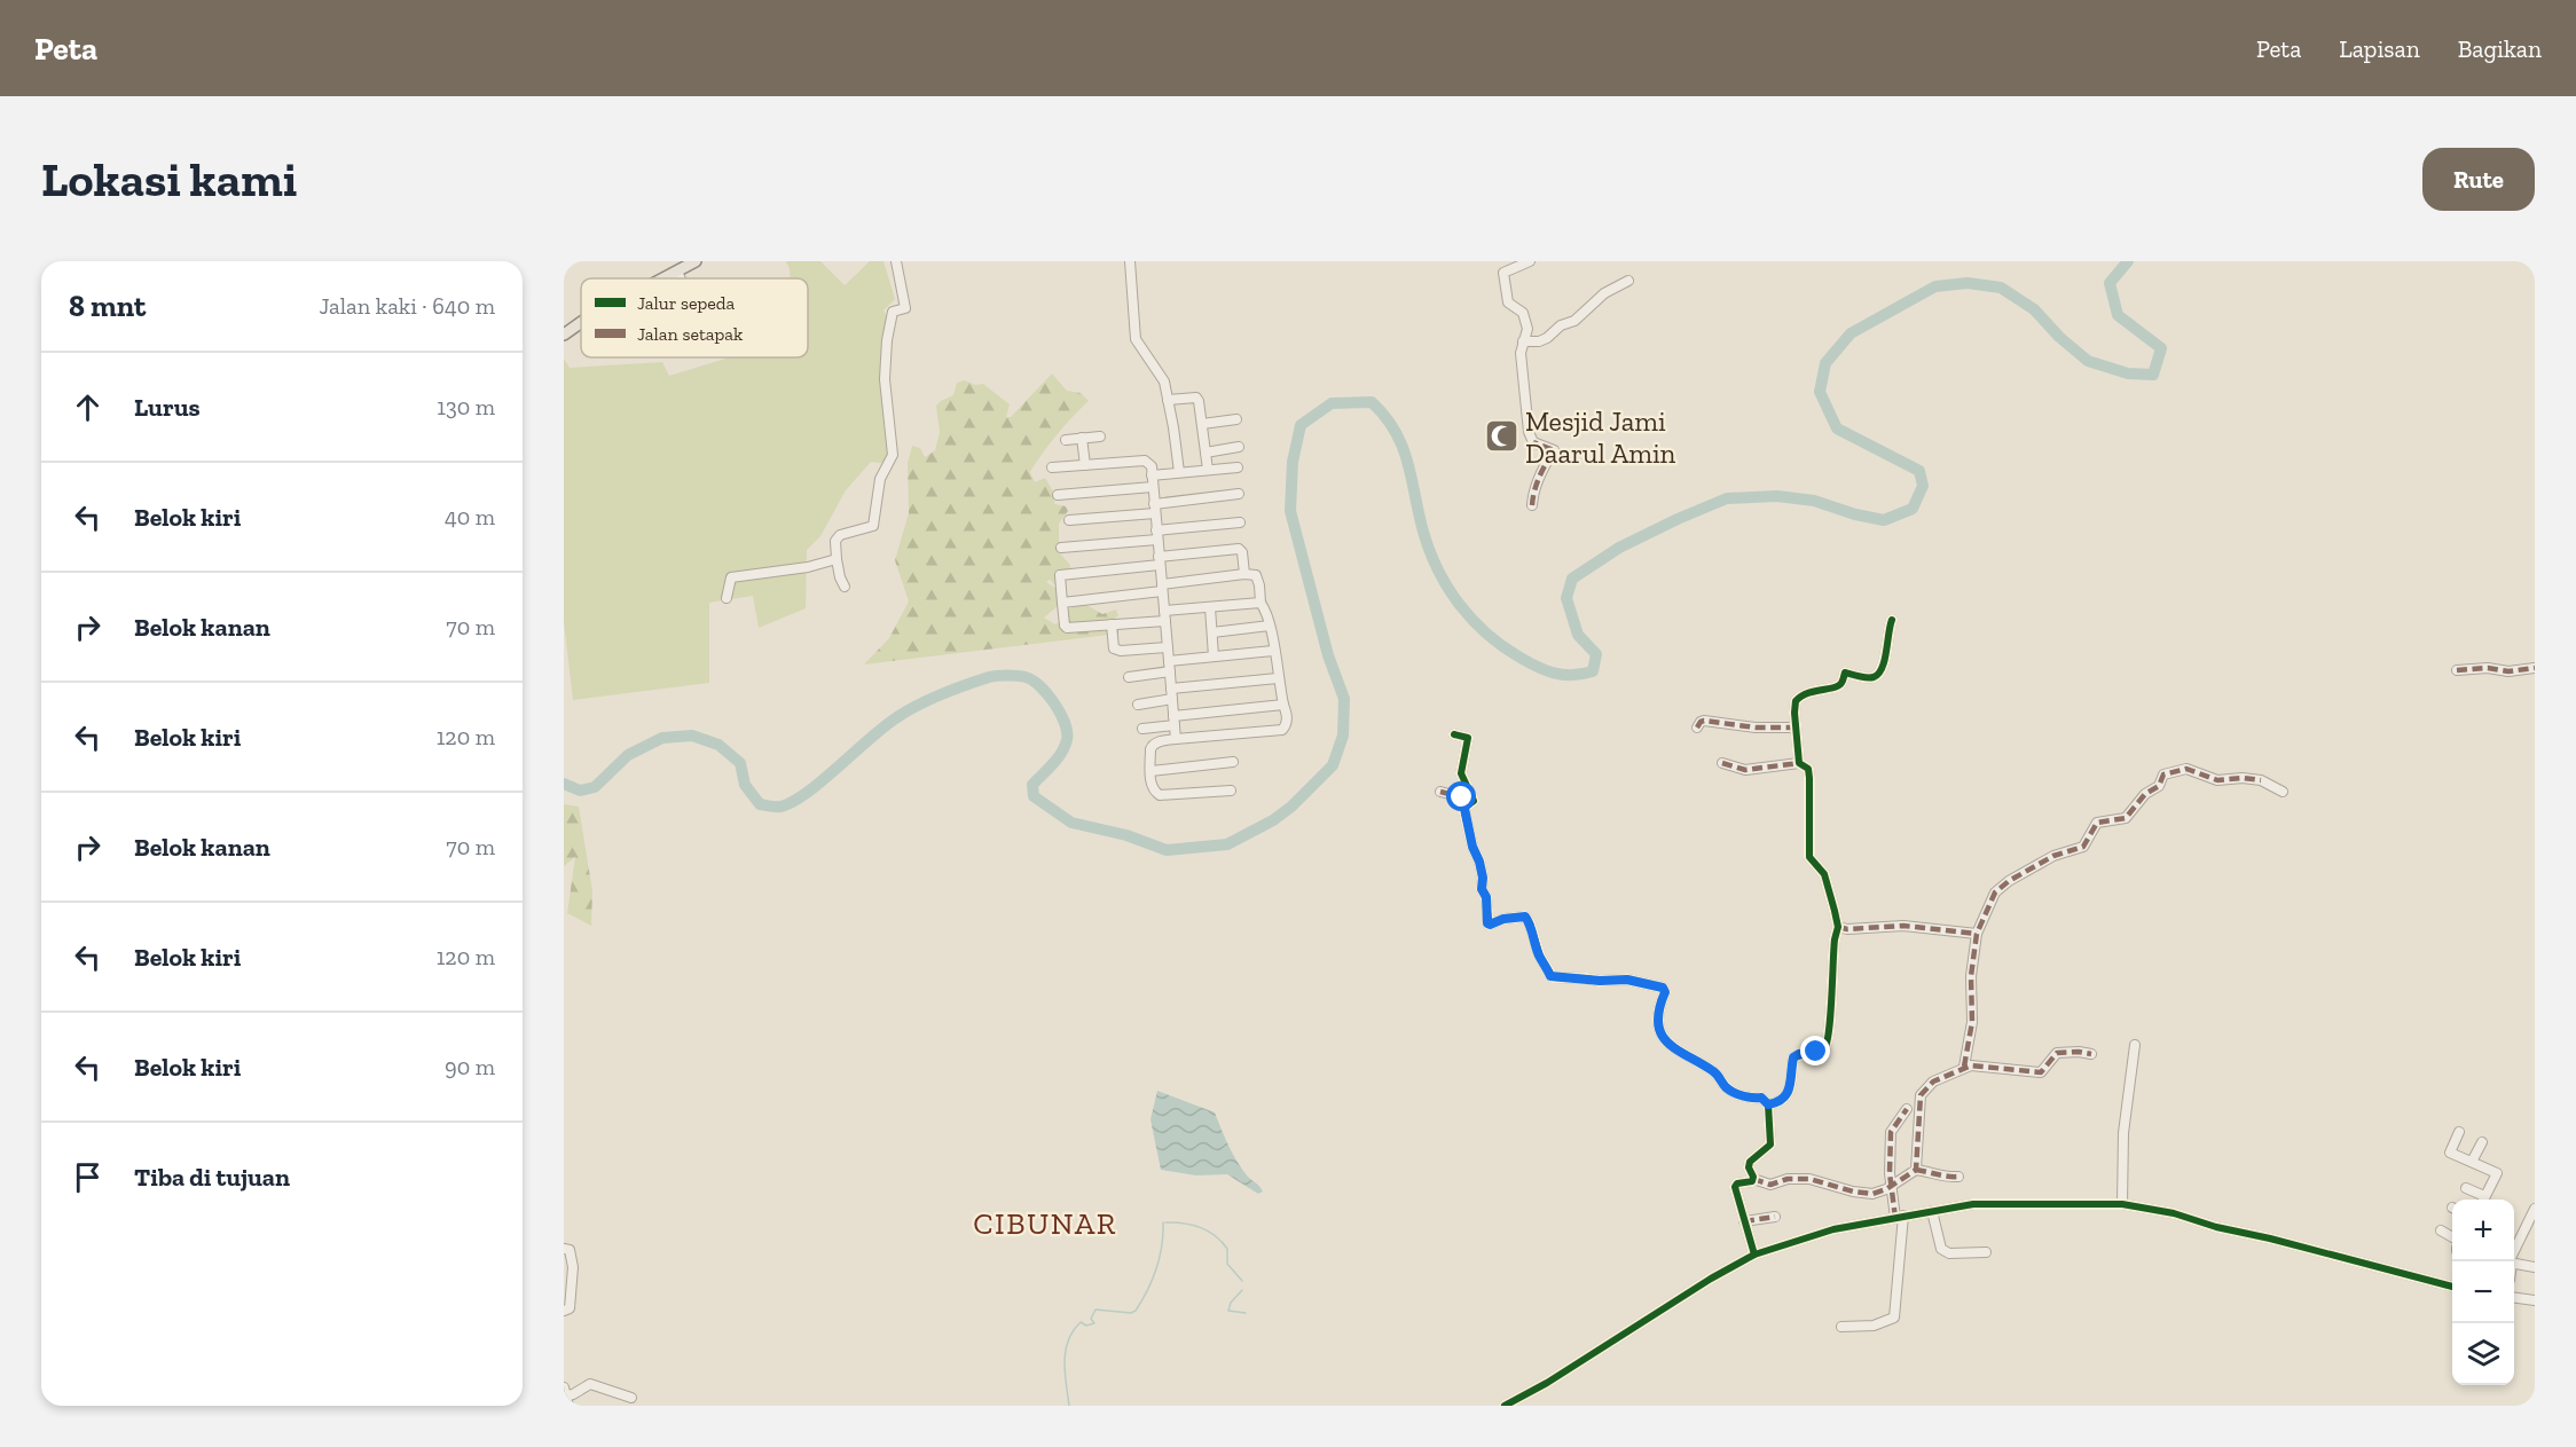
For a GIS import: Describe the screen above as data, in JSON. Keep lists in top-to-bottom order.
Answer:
{
  "districts": ["CIBUNAR"],
  "places": {
    "mosque": ["Mesjid Jami Daarul Amin"]
  },
  "legend": ["Jalur sepeda", "Jalan setapak"],
  "page": {
    "header": "Peta",
    "nav": ["Peta", "Lapisan", "Bagikan"],
    "buttons": "Rute",
    "title": "Lokasi kami",
    "heading": ["8 mnt", "Jalan kaki · 640 m"],
    "list": [
      ["Lurus", "130 m"],
      ["Belok kiri", "40 m"],
      ["Belok kanan", "70 m"],
      ["Belok kiri", "120 m"],
      ["Belok kanan", "70 m"],
      ["Belok kiri", "120 m"],
      ["Belok kiri", "90 m"],
      "Tiba di tujuan"
    ],
    "map_buttons": ["+", "−"]
  }
}
